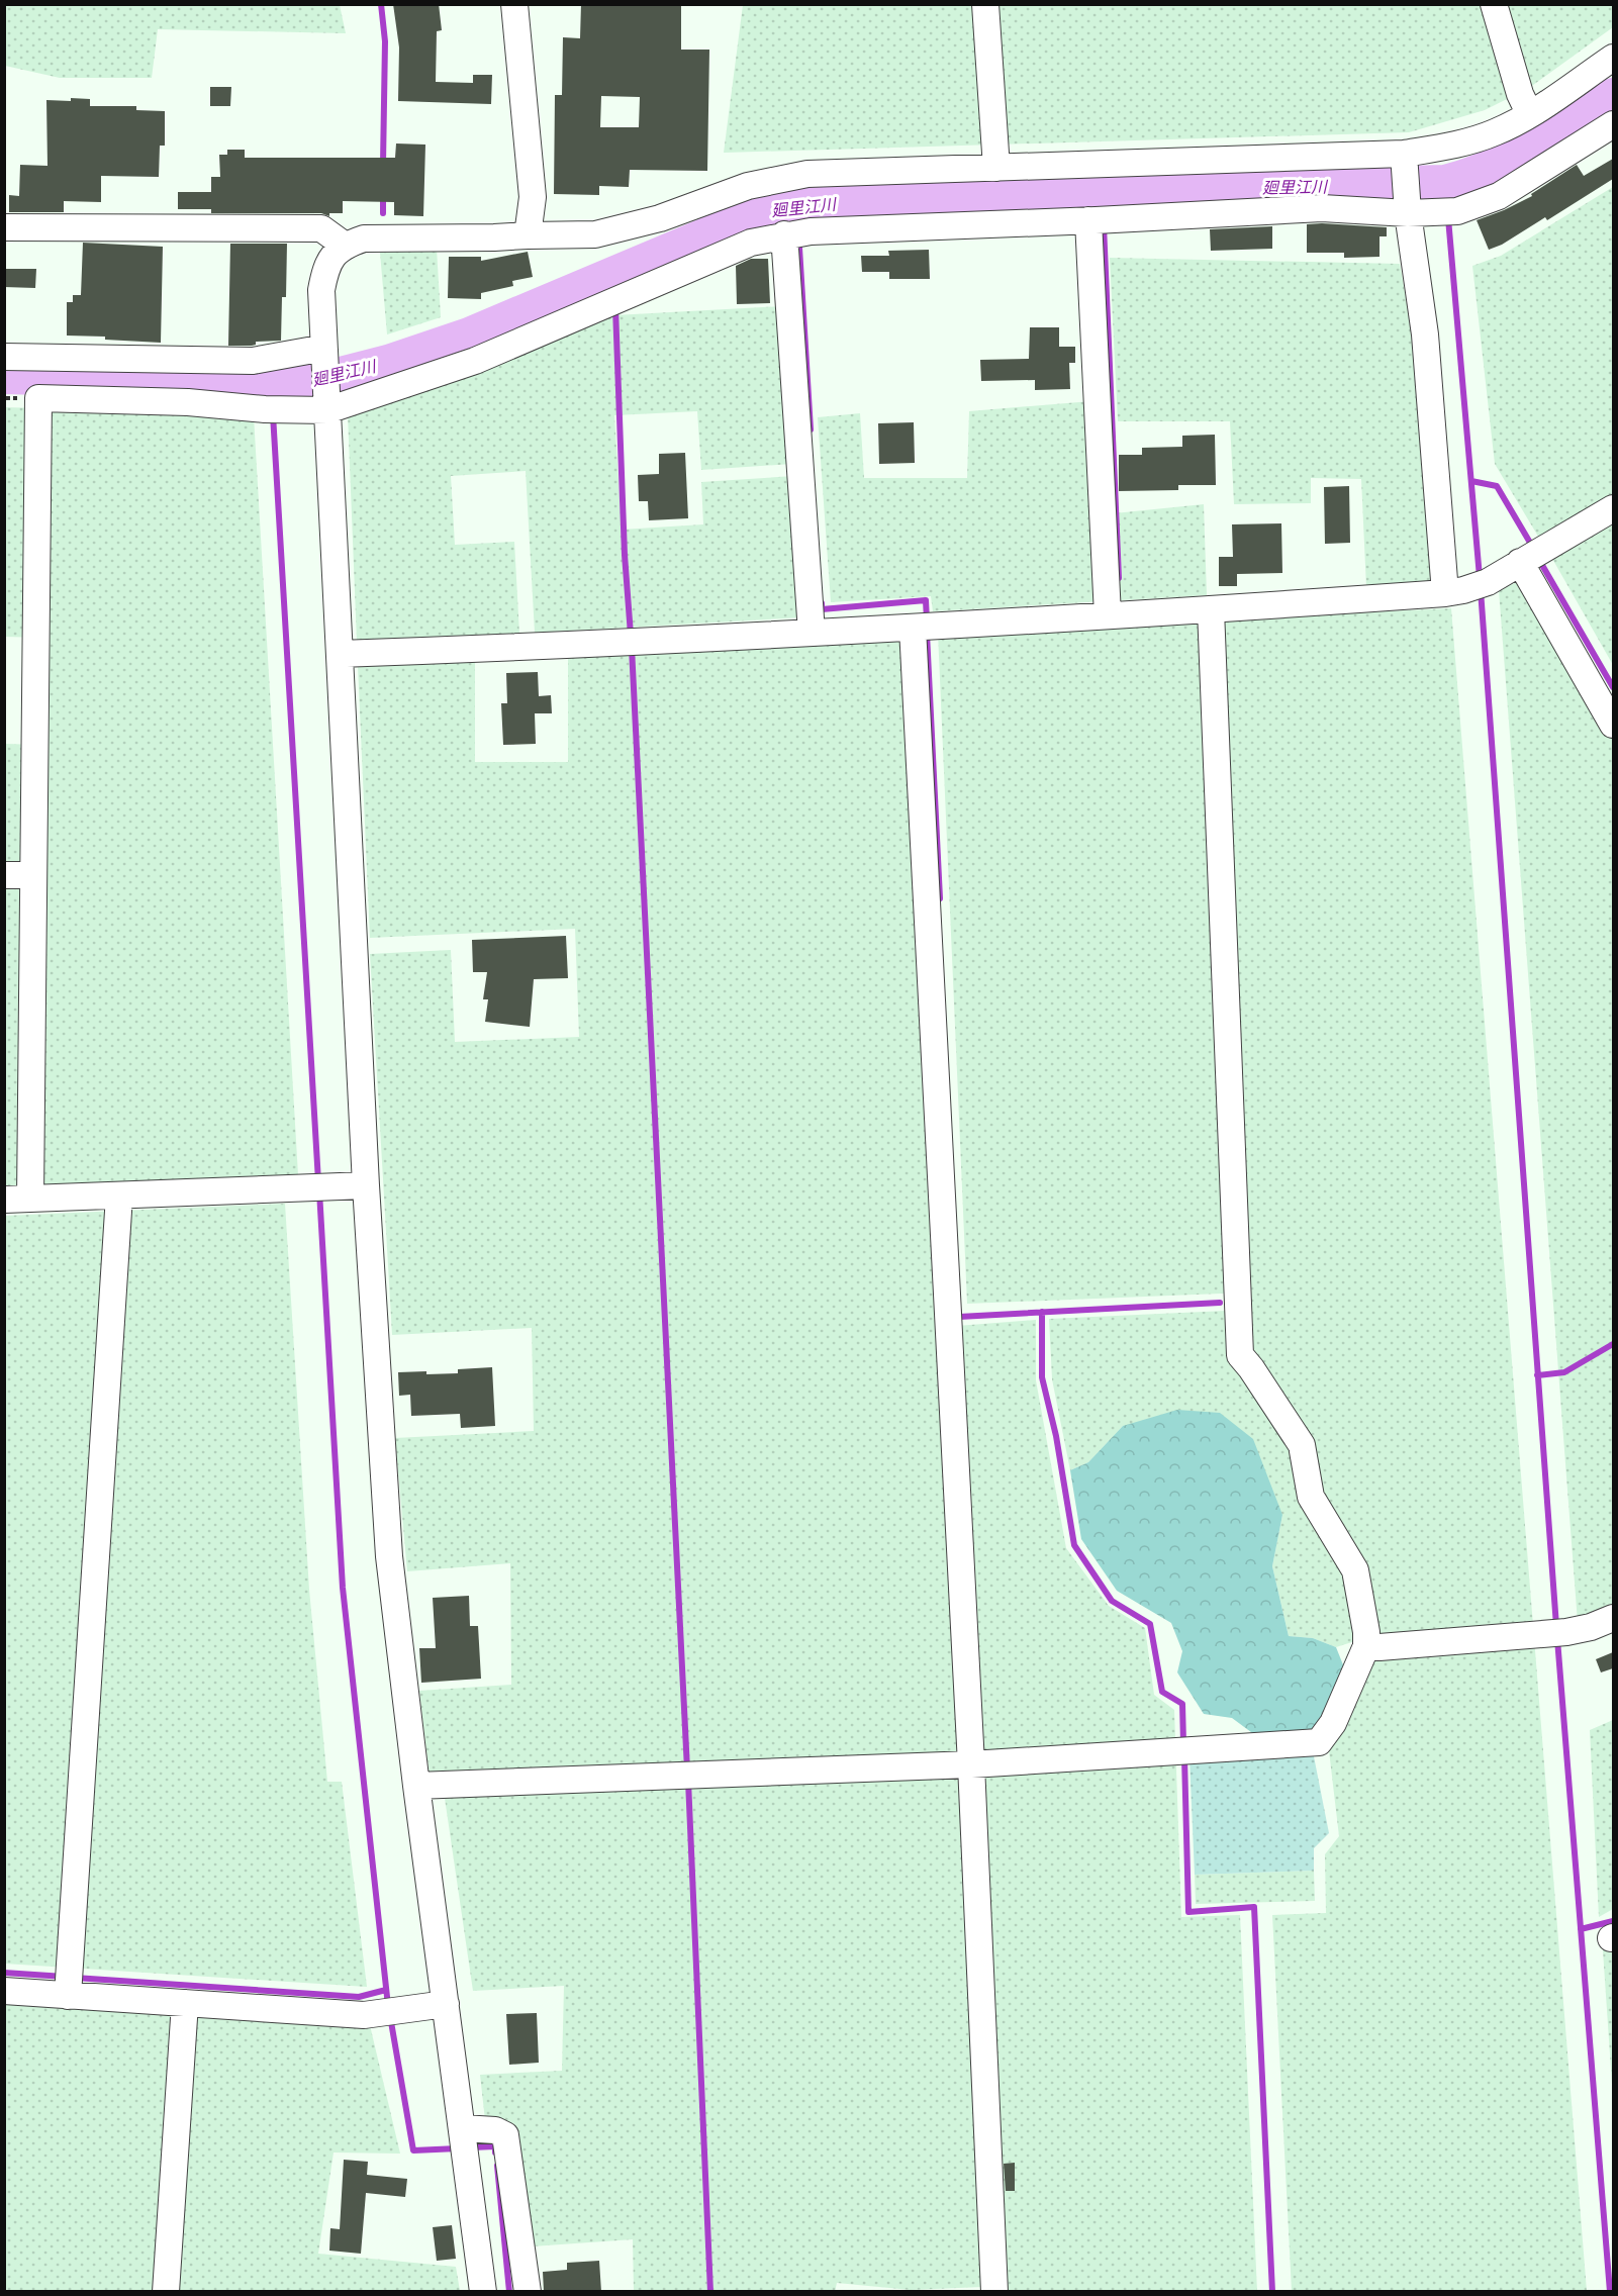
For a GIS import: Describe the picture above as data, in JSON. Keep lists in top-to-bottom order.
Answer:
{
  "water": ["廻里江川"]
}
